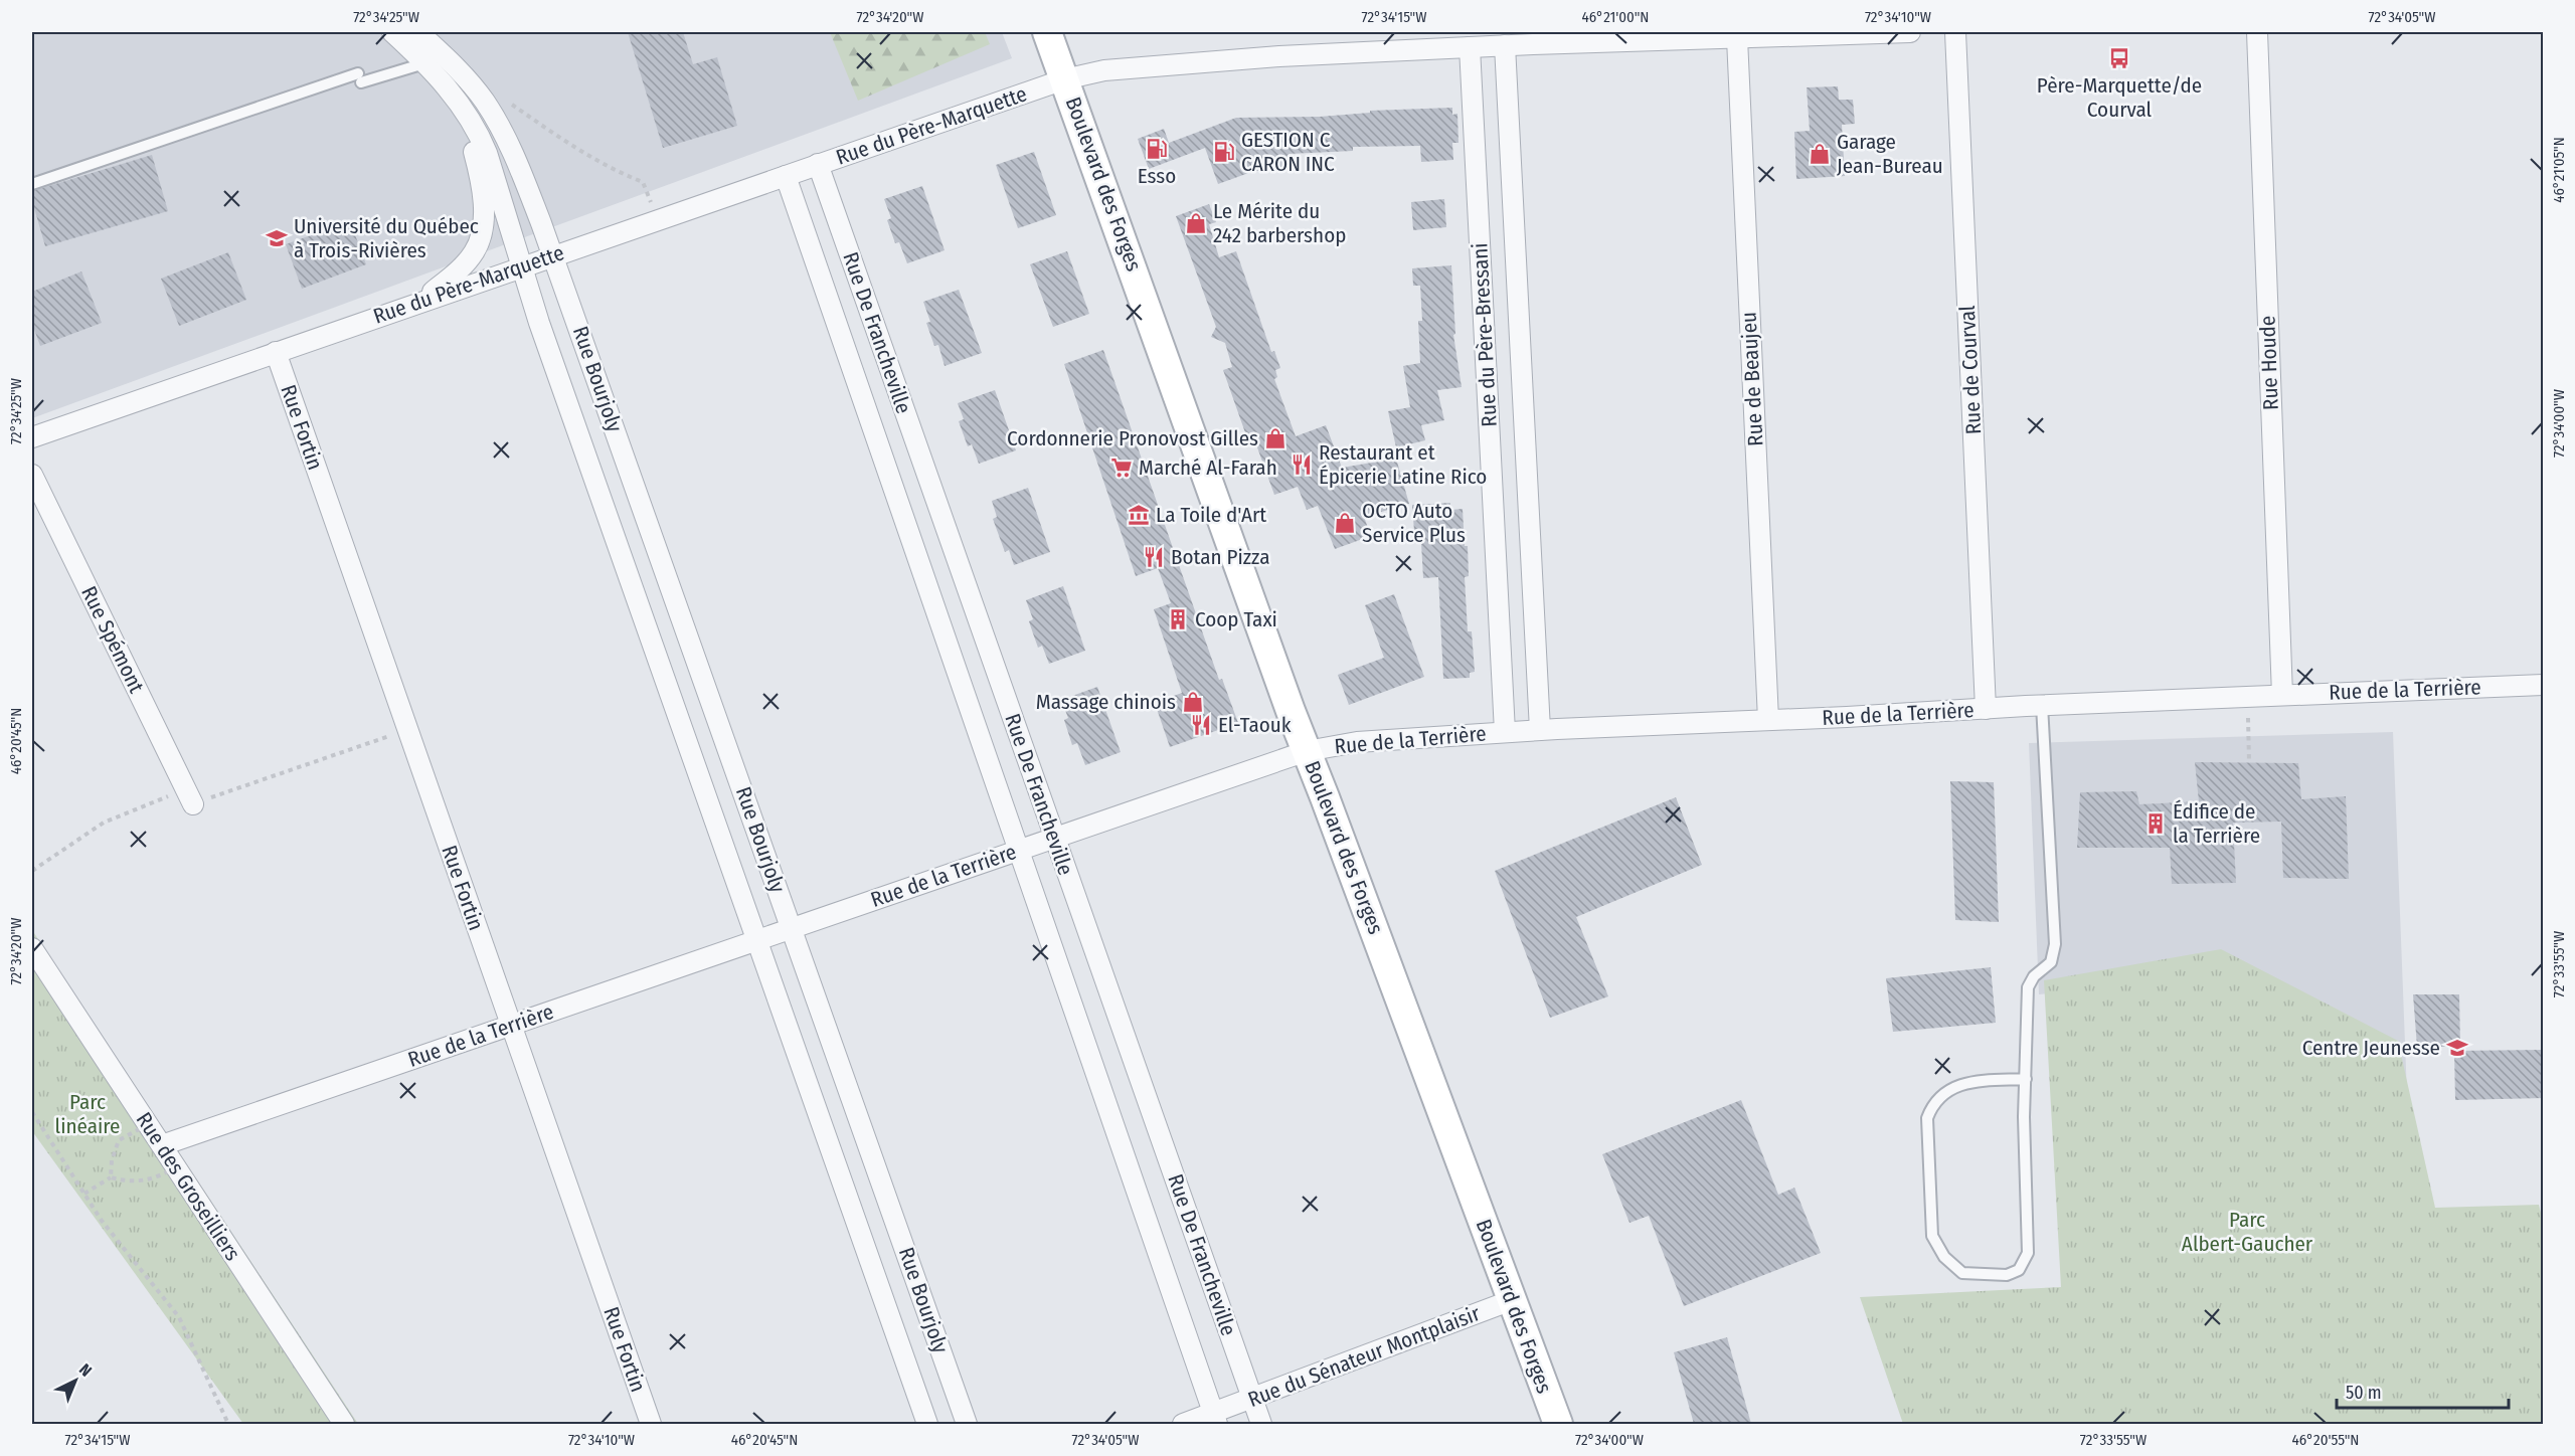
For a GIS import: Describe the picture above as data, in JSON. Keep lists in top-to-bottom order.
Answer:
{
  "streets": {
    "main road": ["Boulevard des Forges"],
    "street": [
      "Rue du Père-Marquette",
      "Rue De Francheville",
      "Rue du Père-Bressani",
      "Rue Houde",
      "Rue de Courval",
      "Rue Bourjoly",
      "Rue de Beaujeu",
      "Rue Fortin",
      "Rue Spémont",
      "Rue de la Terrière",
      "Rue des Groseilliers",
      "Rue du Sénateur Montplaisir"
    ]
  },
  "crossings": [
    ["Rue du Père-Marquette", "Boulevard des Forges"],
    ["Rue du Père-Marquette", "Rue De Francheville"],
    ["Rue du Père-Marquette", "Rue du Père-Bressani"],
    ["Rue du Père-Marquette", "Rue Bourjoly"],
    ["Rue du Père-Marquette", "Rue de Beaujeu"],
    ["Rue du Père-Marquette", "Rue Fortin"],
    ["Boulevard des Forges", "Rue de la Terrière"],
    ["Boulevard des Forges", "Rue du Sénateur Montplaisir"],
    ["Rue De Francheville", "Rue de la Terrière"],
    ["Rue De Francheville", "Rue du Sénateur Montplaisir"],
    ["Rue du Père-Bressani", "Rue de la Terrière"],
    ["Rue Houde", "Rue de la Terrière"],
    ["Rue de Courval", "Rue de la Terrière"],
    ["Rue Bourjoly", "Rue de la Terrière"],
    ["Rue de Beaujeu", "Rue de la Terrière"],
    ["Rue Fortin", "Rue de la Terrière"],
    ["Rue de la Terrière", "Rue des Groseilliers"]
  ],
  "parks": ["Parc linéaire", "Parc Albert-Gaucher"],
  "places": {
    "bus stop": ["Père-Marquette/de Courval"],
    "fuel station": ["Esso", "GESTION C CARON INC"],
    "shop": [
      "Garage Jean-Bureau",
      "Le Mérite du 242 barbershop",
      "Cordonnerie Pronovost Gilles",
      "OCTO Auto Service Plus",
      "Massage chinois"
    ],
    "school or university": ["Université du Québec à Trois-Rivières", "Centre Jeunesse"],
    "restaurant": ["Restaurant et Épicerie Latine Rico", "Botan Pizza", "El-Taouk"],
    "supermarket": ["Marché Al-Farah"],
    "museum": ["La Toile d'Art"],
    "building": ["Coop Taxi", "Édifice de la Terrière"]
  },
  "scale_bar": "50 m",
  "north": "top right",
  "coordinates": [
    "72°34'25\"W",
    "72°34'20\"W",
    "72°34'15\"W",
    "46°21'00\"N",
    "72°34'10\"W",
    "72°34'05\"W",
    "46°21'05\"N",
    "72°34'00\"W",
    "46°20'45\"N",
    "72°33'55\"W",
    "46°20'55\"N"
  ]
}
